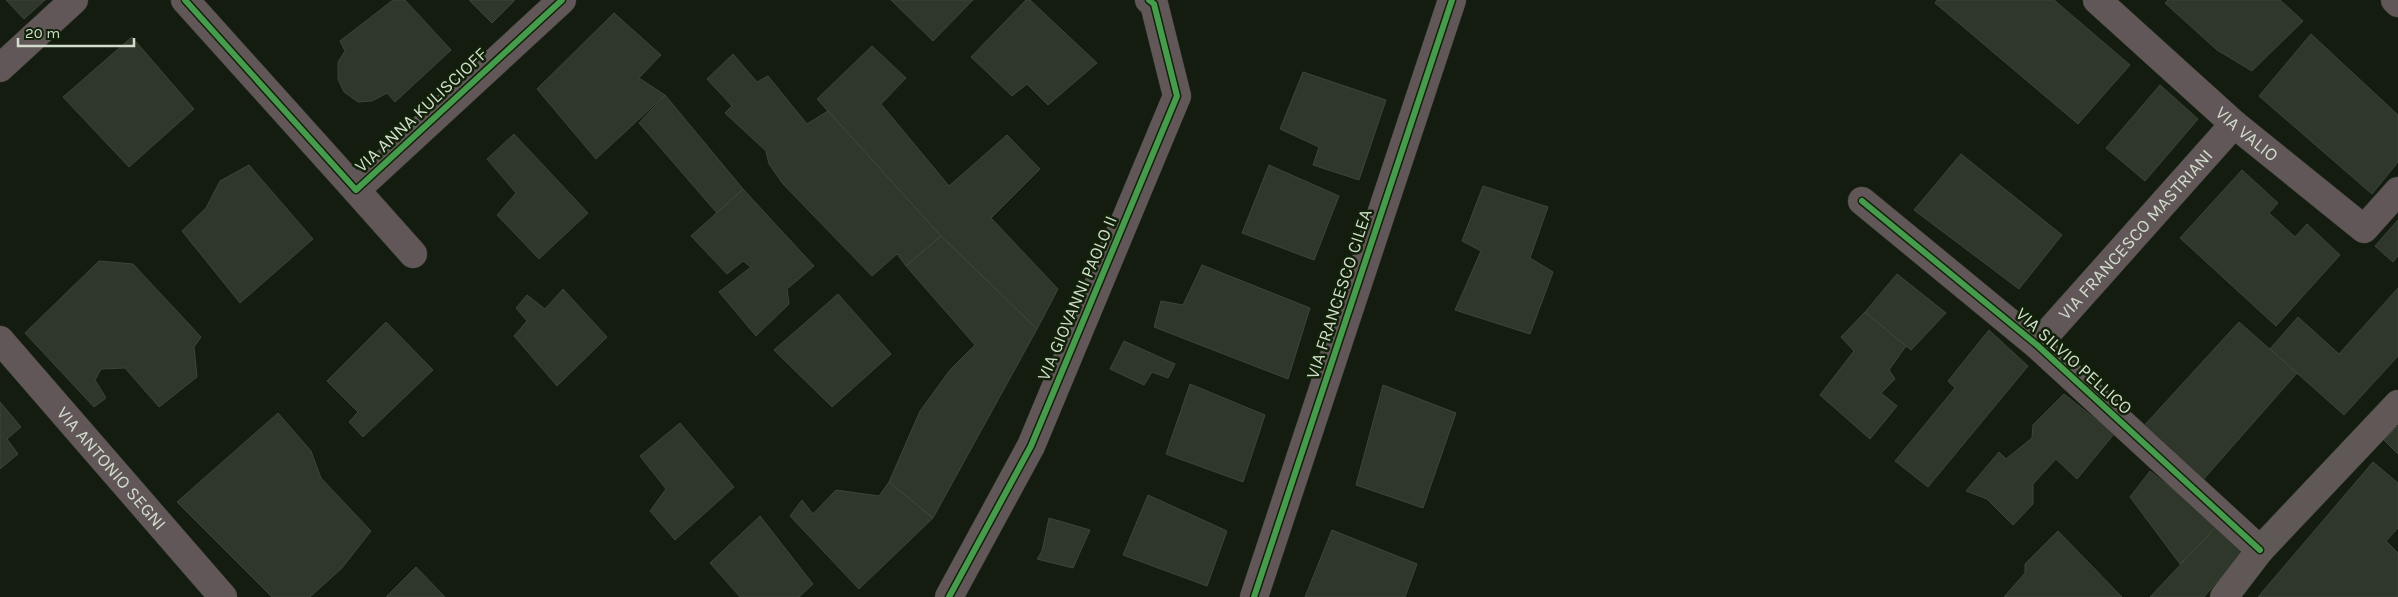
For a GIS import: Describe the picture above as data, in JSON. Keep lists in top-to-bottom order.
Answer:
{
  "streets": {
    "street": [
      "VIA ANNA KULISCIOFF",
      "VIA VALIO",
      "VIA FRANCESCO MASTRIANI",
      "VIA FRANCESCO CILEA",
      "VIA GIOVANNI PAOLO II",
      "VIA SILVIO PELLICO",
      "VIA ANTONIO SEGNI"
    ]
  },
  "crossings": [
    ["VIA VALIO", "VIA FRANCESCO MASTRIANI"],
    ["VIA FRANCESCO MASTRIANI", "VIA SILVIO PELLICO"]
  ],
  "scale_bar": "20 m"
}
